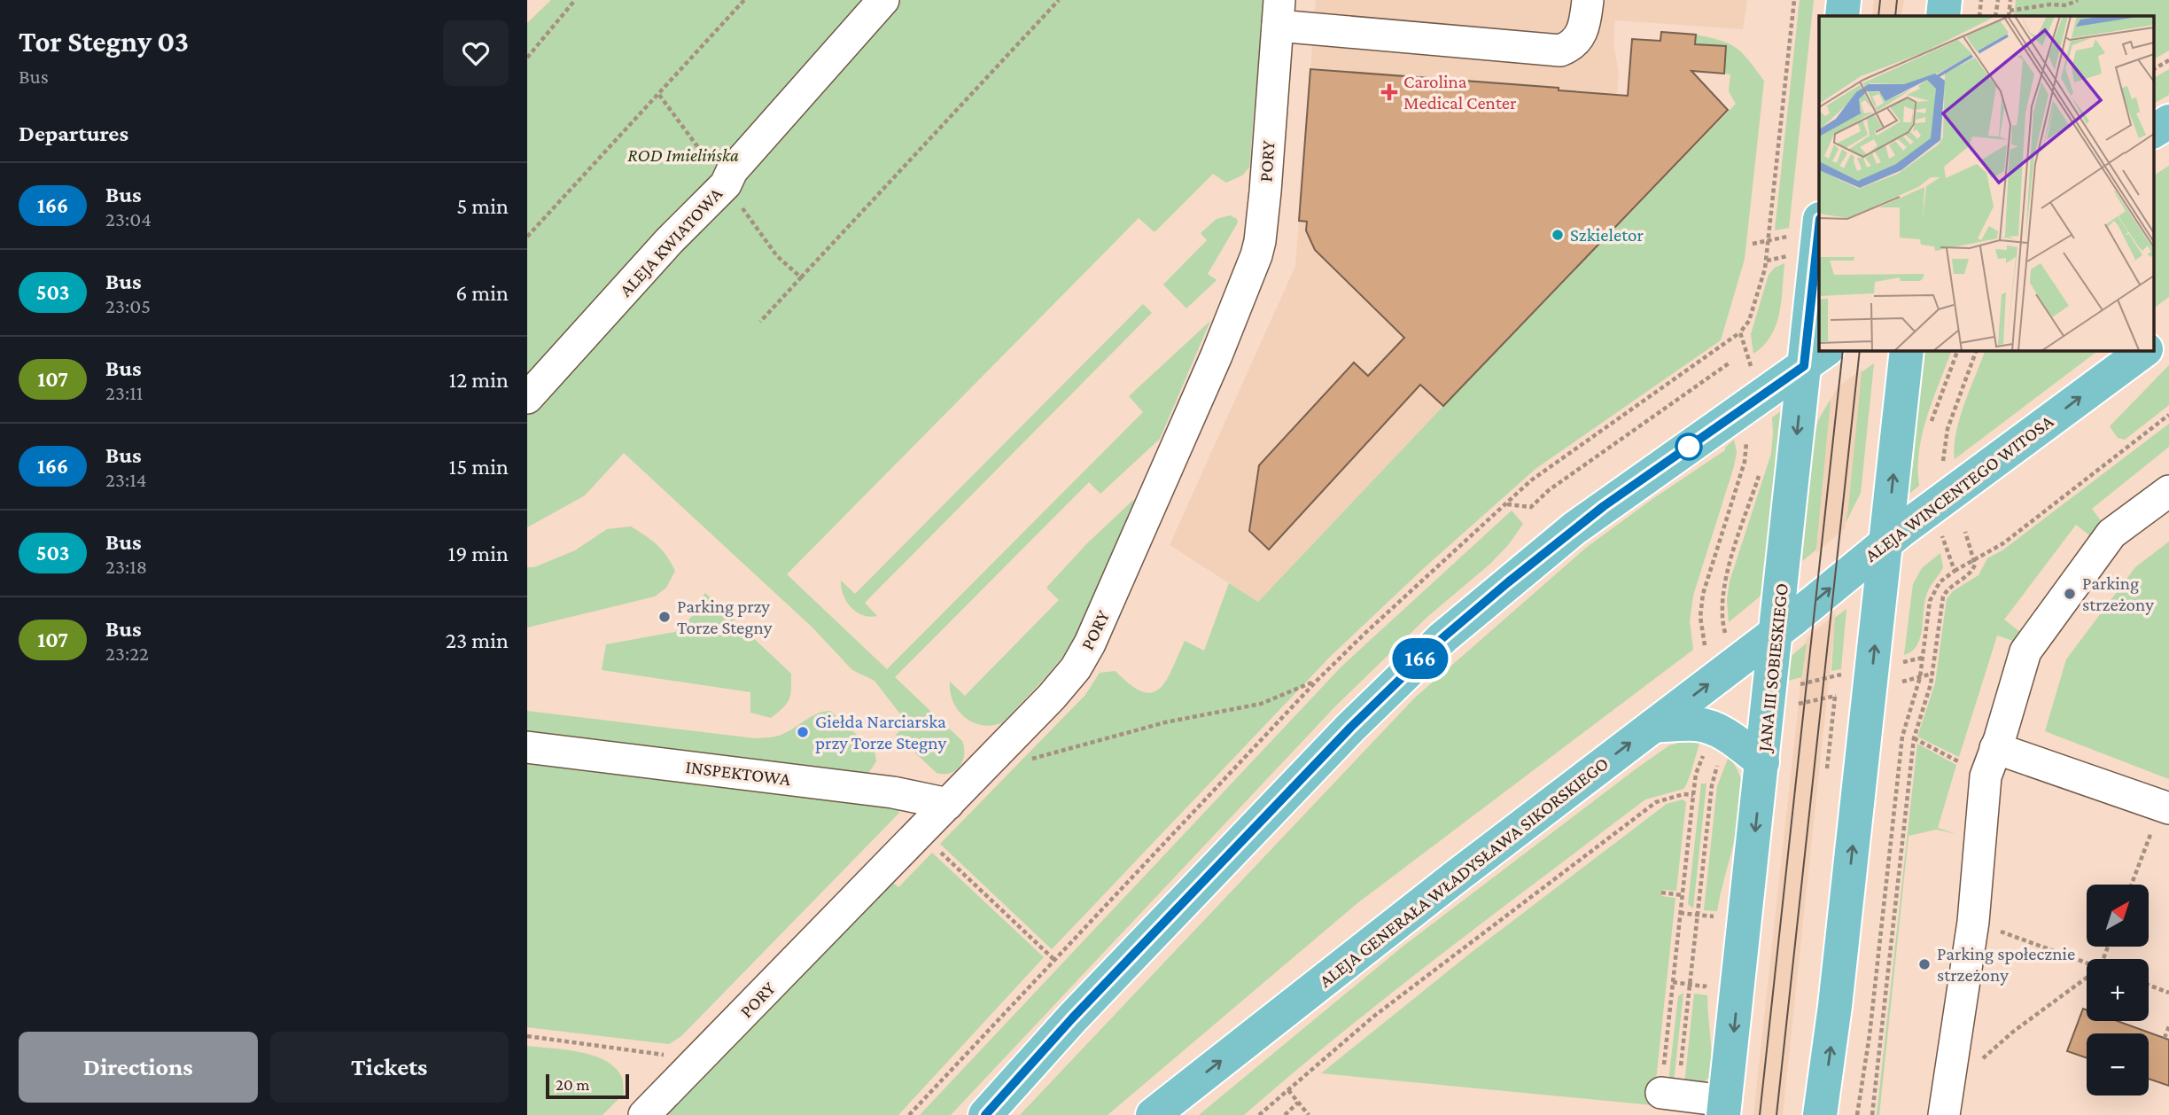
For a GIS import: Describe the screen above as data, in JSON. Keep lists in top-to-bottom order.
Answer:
{
  "streets": {
    "main road": ["ALEJA WINCENTEGO WITOSA", "JANA III SOBIESKIEGO", "ALEJA GENERAŁA WŁADYSŁAWA SIKORSKIEGO"],
    "street": ["PORY", "ALEJA KWIATOWA", "INSPEKTOWA"]
  },
  "crossings": [
    ["PORY", "INSPEKTOWA"],
    ["ALEJA WINCENTEGO WITOSA", "JANA III SOBIESKIEGO"],
    ["ALEJA WINCENTEGO WITOSA", "ALEJA GENERAŁA WŁADYSŁAWA SIKORSKIEGO"],
    ["JANA III SOBIESKIEGO", "ALEJA GENERAŁA WŁADYSŁAWA SIKORSKIEGO"]
  ],
  "parks": ["ROD Imielińska"],
  "places": {
    "health": ["Carolina Medical Center"],
    "other": [
      "Szkieletor",
      "Parking strzeżony",
      "Parking przy Torze Stegny",
      "Giełda Narciarska przy Torze Stegny",
      "Parking społecznie strzeżony"
    ]
  },
  "lines": ["bus line 166"],
  "scale_bar": "20 m",
  "north": "top right",
  "page": {
    "heading": [
      ["Tor Stegny 03", "Bus"],
      "Departures"
    ],
    "on_map": "166",
    "list": [
      {
        "mark": "166",
        "name": "Bus",
        "note": "23:04",
        "value": "5 min"
      },
      {
        "mark": "503",
        "name": "Bus",
        "note": "23:05",
        "value": "6 min"
      },
      {
        "mark": "107",
        "name": "Bus",
        "note": "23:11",
        "value": "12 min"
      },
      {
        "mark": "166",
        "name": "Bus",
        "note": "23:14",
        "value": "15 min"
      },
      {
        "mark": "503",
        "name": "Bus",
        "note": "23:18",
        "value": "19 min"
      },
      {
        "mark": "107",
        "name": "Bus",
        "note": "23:22",
        "value": "23 min"
      }
    ],
    "map_buttons": ["+", "−"],
    "buttons": ["Directions", "Tickets"],
    "scale": "20 m"
  }
}
